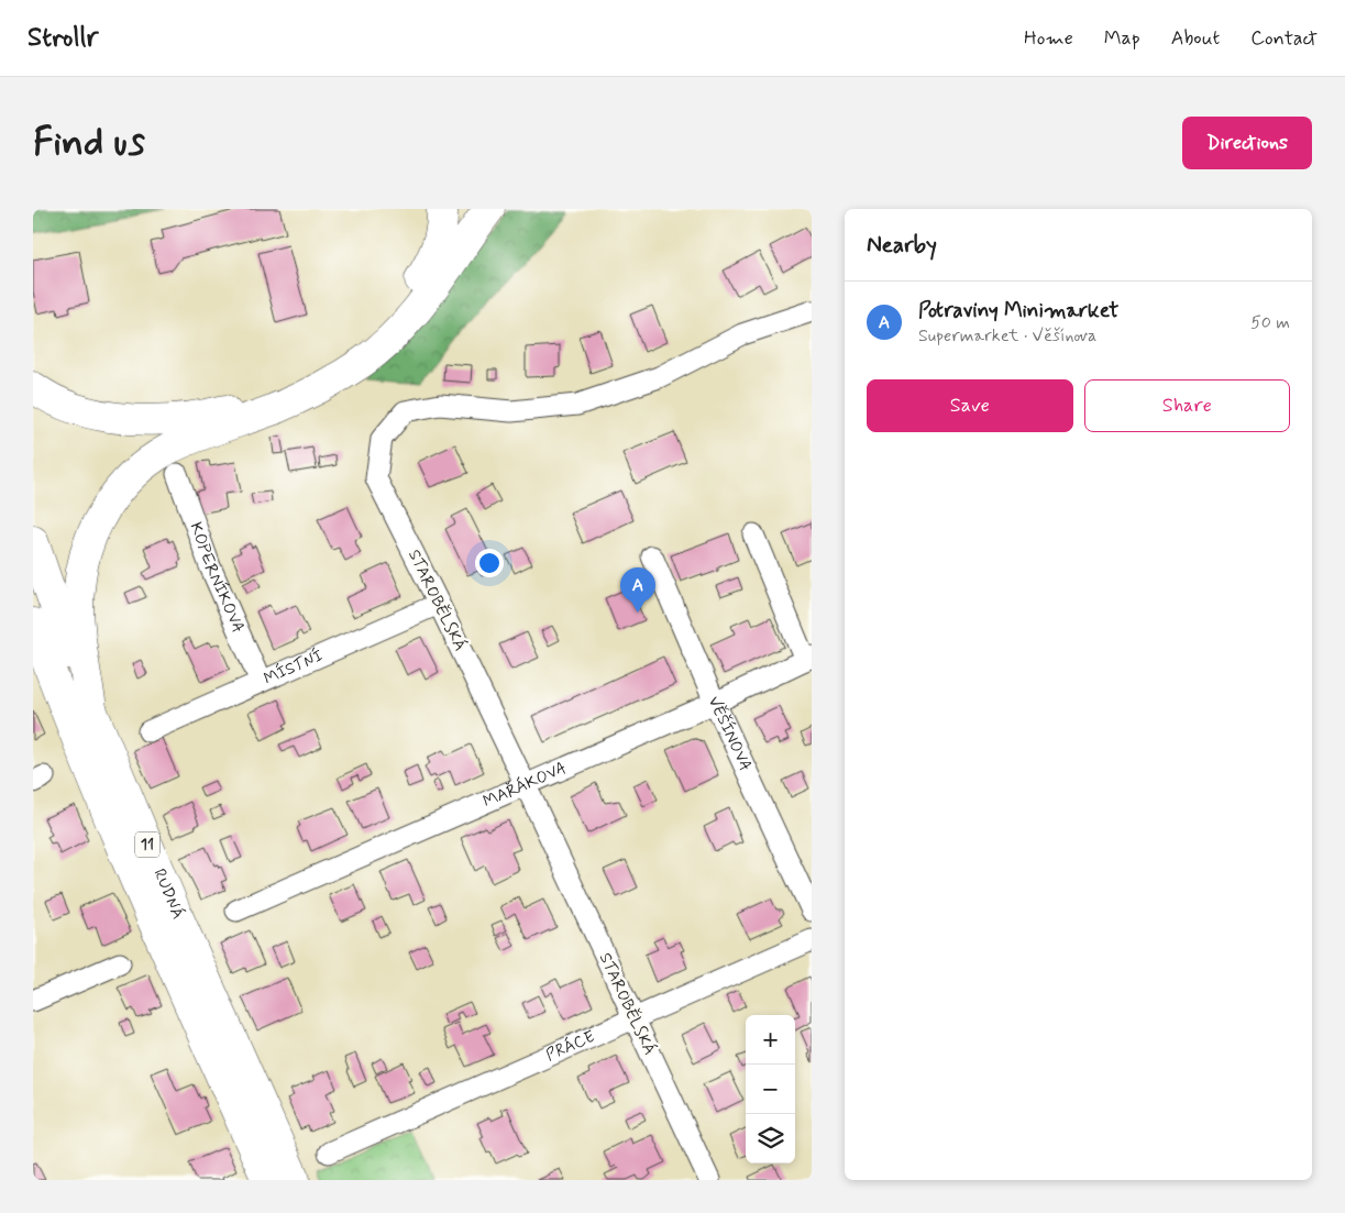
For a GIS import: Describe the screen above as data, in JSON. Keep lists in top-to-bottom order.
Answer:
{
  "streets": {
    "highway": ["11", "RUDNÁ"],
    "street": [
      "KOPERNÍKOVA",
      "STAROBĚLSKÁ",
      "MÍSTNÍ",
      "VĚŠÍNOVA",
      "MAŘÁKOVA",
      "PRÁCE"
    ]
  },
  "crossings": [
    ["KOPERNÍKOVA", "MÍSTNÍ"],
    ["STAROBĚLSKÁ", "MÍSTNÍ"],
    ["STAROBĚLSKÁ", "MAŘÁKOVA"],
    ["STAROBĚLSKÁ", "PRÁCE"],
    ["VĚŠÍNOVA", "MAŘÁKOVA"]
  ],
  "page": {
    "header": "Strollr",
    "nav": [
      "Home",
      "Map",
      "About",
      "Contact"
    ],
    "buttons": [
      "Directions",
      ["Save", "Share"]
    ],
    "title": "Find us",
    "heading": "Nearby",
    "list": [
      {
        "mark": "A",
        "name": "Potraviny Minimarket",
        "note": "Supermarket · Věšínova",
        "value": "50 m"
      }
    ],
    "pins": "A",
    "map_buttons": ["+", "−"]
  }
}
